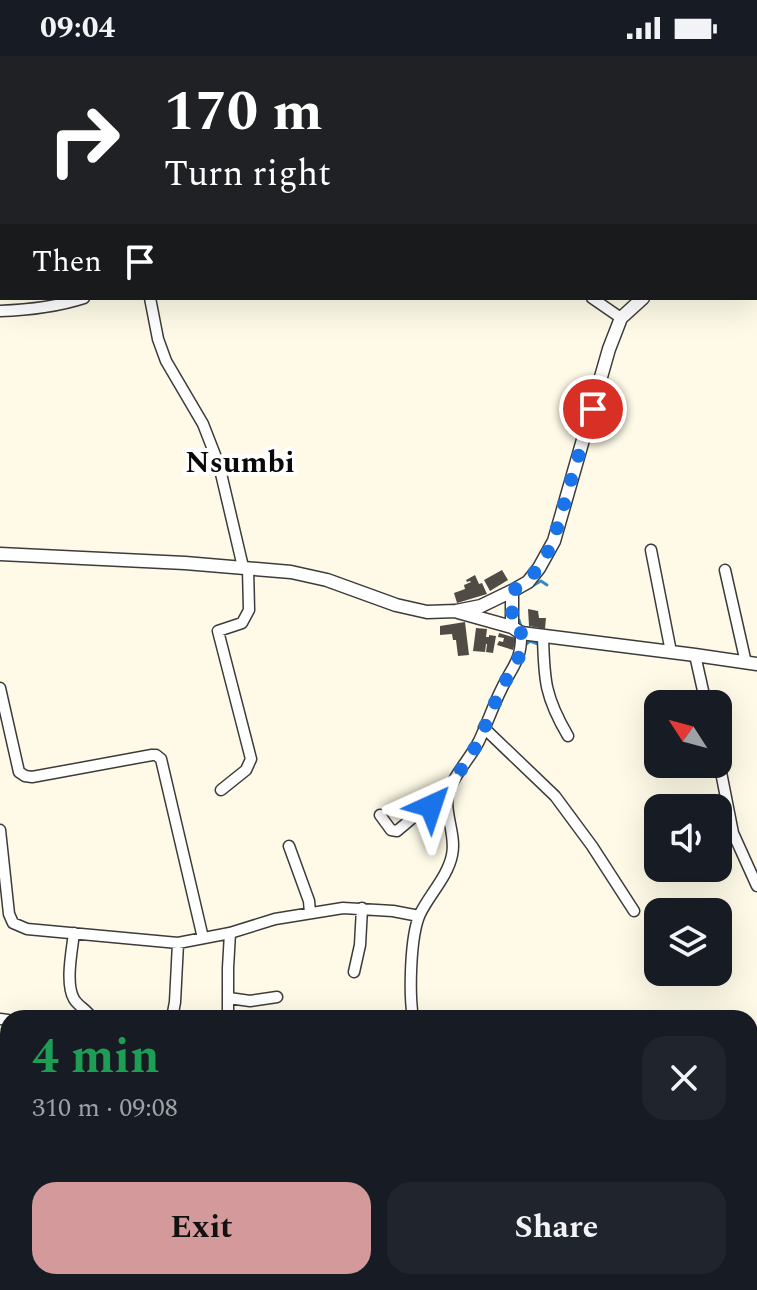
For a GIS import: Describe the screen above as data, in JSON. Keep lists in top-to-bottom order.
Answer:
{
  "districts": ["Nsumbi"],
  "north": "top left",
  "page": {
    "status": "09:04",
    "turn": ["170 m", "Turn right"],
    "then": "Then",
    "heading": ["4 min", "310 m · 09:08"],
    "buttons": ["Exit", "Share"]
  }
}
